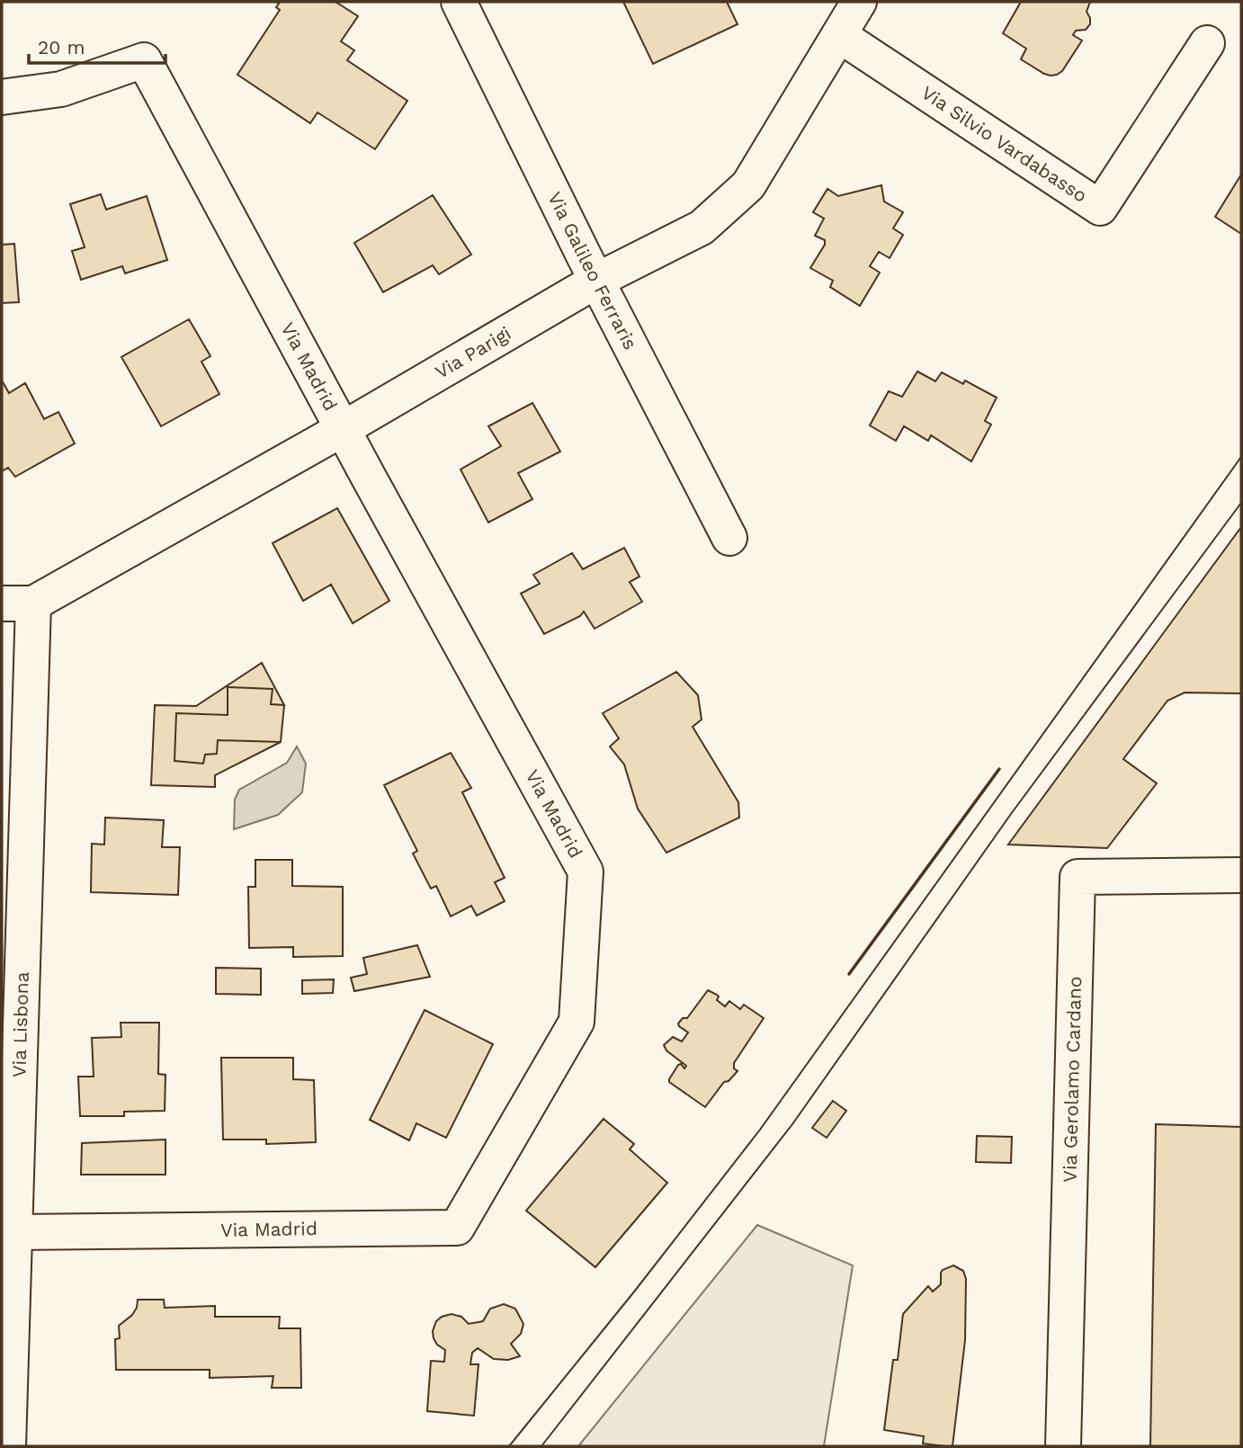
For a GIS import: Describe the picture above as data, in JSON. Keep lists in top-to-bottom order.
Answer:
{
  "streets": {
    "street": [
      "Via Silvio Vardabasso",
      "Via Galileo Ferraris",
      "Via Parigi",
      "Via Madrid",
      "Via Lisbona",
      "Via Gerolamo Cardano"
    ]
  },
  "crossings": [
    ["Via Silvio Vardabasso", "Via Parigi"],
    ["Via Galileo Ferraris", "Via Parigi"],
    ["Via Parigi", "Via Madrid"],
    ["Via Parigi", "Via Lisbona"],
    ["Via Madrid", "Via Lisbona"]
  ],
  "scale_bar": "20 m"
}
